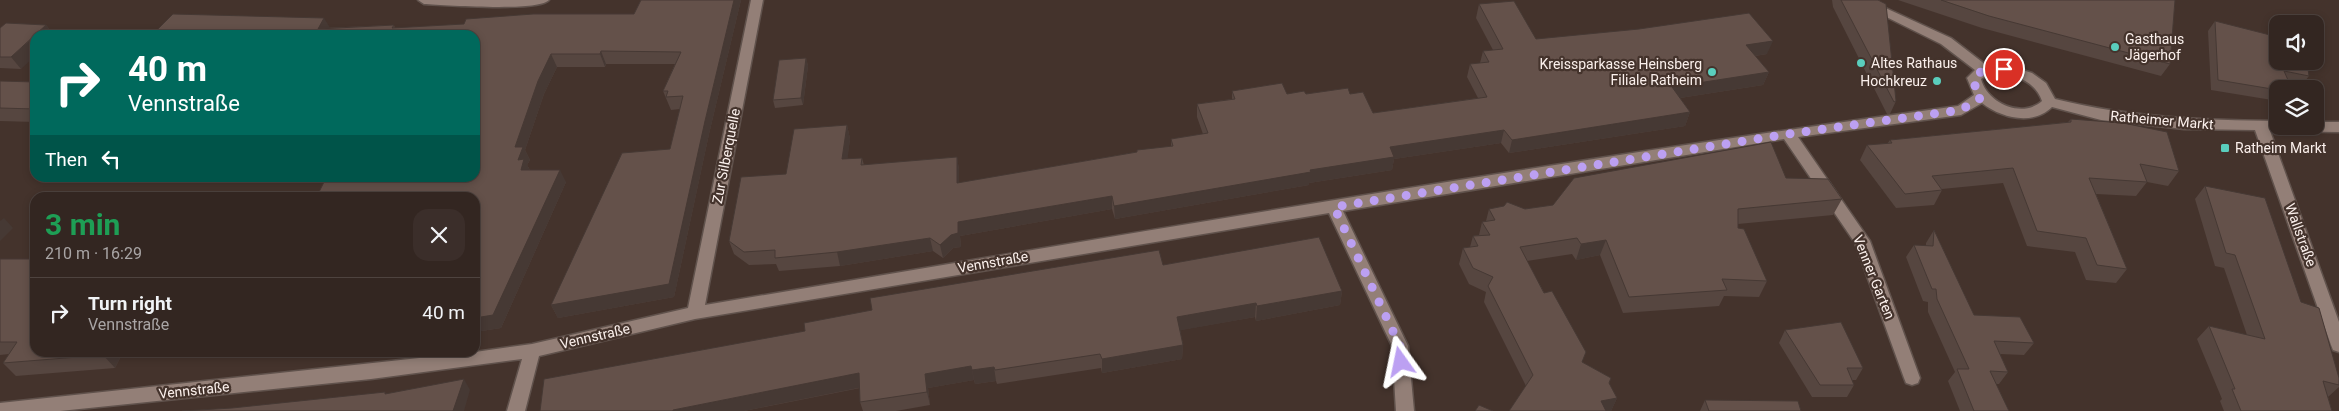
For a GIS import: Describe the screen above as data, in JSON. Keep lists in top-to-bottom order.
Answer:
{
  "streets": {
    "street": [
      "Ratheimer Markt",
      "Zur Silberquelle",
      "Wallstraße",
      "Vennstraße",
      "Venner Garten"
    ]
  },
  "crossings": [
    ["Ratheimer Markt", "Wallstraße"],
    ["Zur Silberquelle", "Vennstraße"],
    ["Vennstraße", "Venner Garten"]
  ],
  "places": {
    "other": [
      "Gasthaus Jägerhof",
      "Altes Rathaus",
      "Kreissparkasse Heinsberg Filiale Ratheim",
      "Hochkreuz"
    ],
    "transit": ["Ratheim Markt"]
  },
  "page": {
    "turn": ["40 m", "Vennstraße"],
    "then": "Then",
    "heading": ["3 min", "210 m · 16:29"],
    "list": [
      {
        "name": "Turn right",
        "note": "Vennstraße",
        "value": "40 m"
      }
    ]
  }
}
